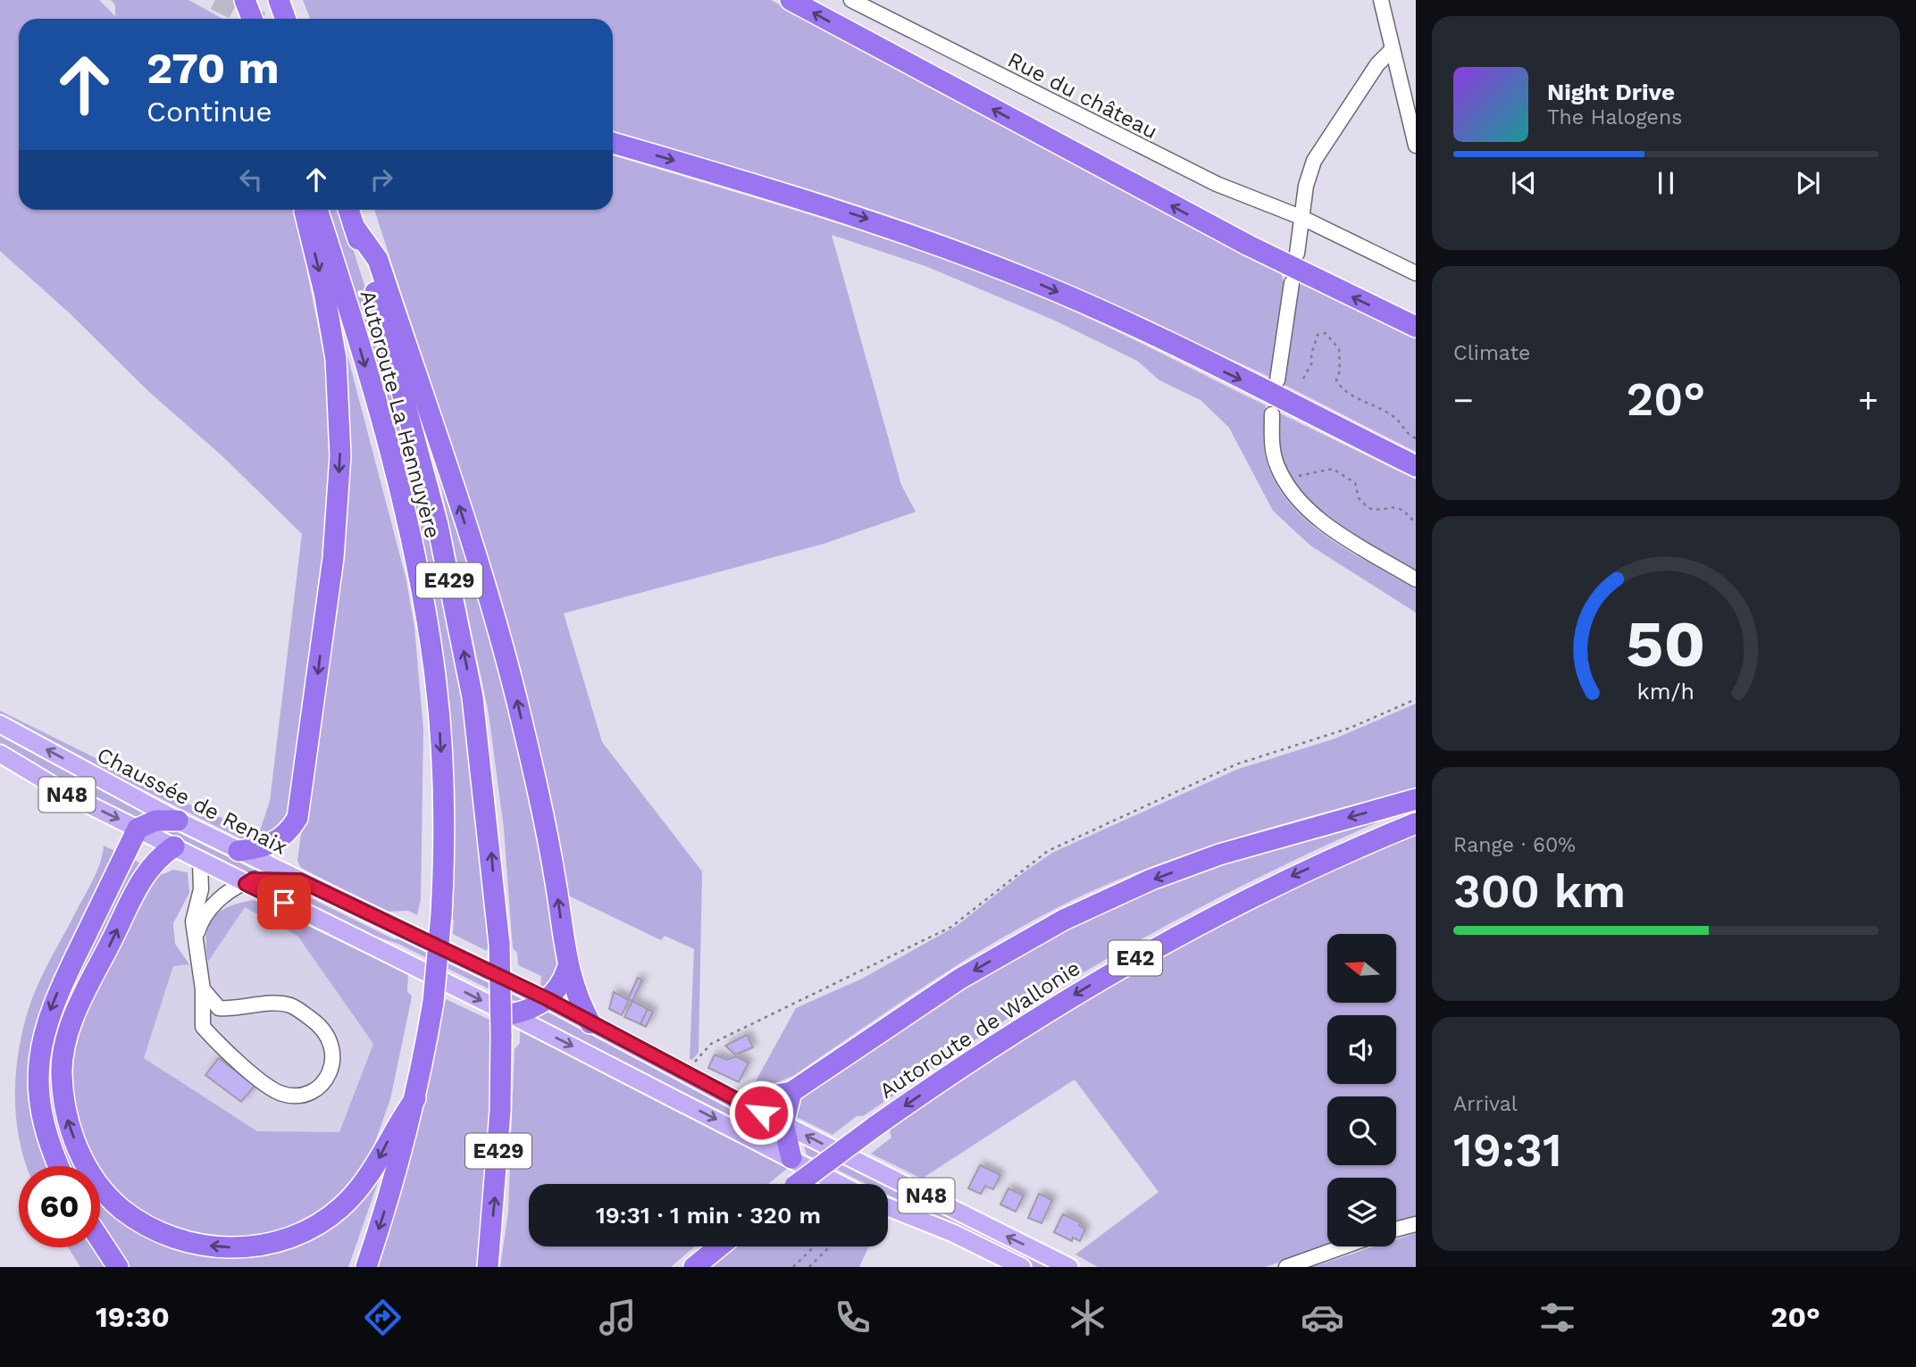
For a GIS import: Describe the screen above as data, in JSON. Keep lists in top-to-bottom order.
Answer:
{
  "streets": {
    "highway": [
      "Autoroute La Hennuyère",
      "E429",
      "E42",
      "Autoroute de Wallonie"
    ],
    "main road": ["N48", "Chaussée de Renaix"],
    "street": ["Rue du château"]
  },
  "north": "left",
  "page": {
    "turn": ["270 m", "Continue"],
    "song": ["Night Drive", "The Halogens"],
    "tile": [
      "Climate",
      ["Range · 60%", "300 km"],
      ["Arrival", "19:31"]
    ],
    "heat": ["−", "20°", "+"],
    "limit": "60",
    "trip": "19:31 · 1 min · 320 m",
    "tabs": ["19:30", "20°"],
    "gauge": ["50", "km/h"]
  }
}
